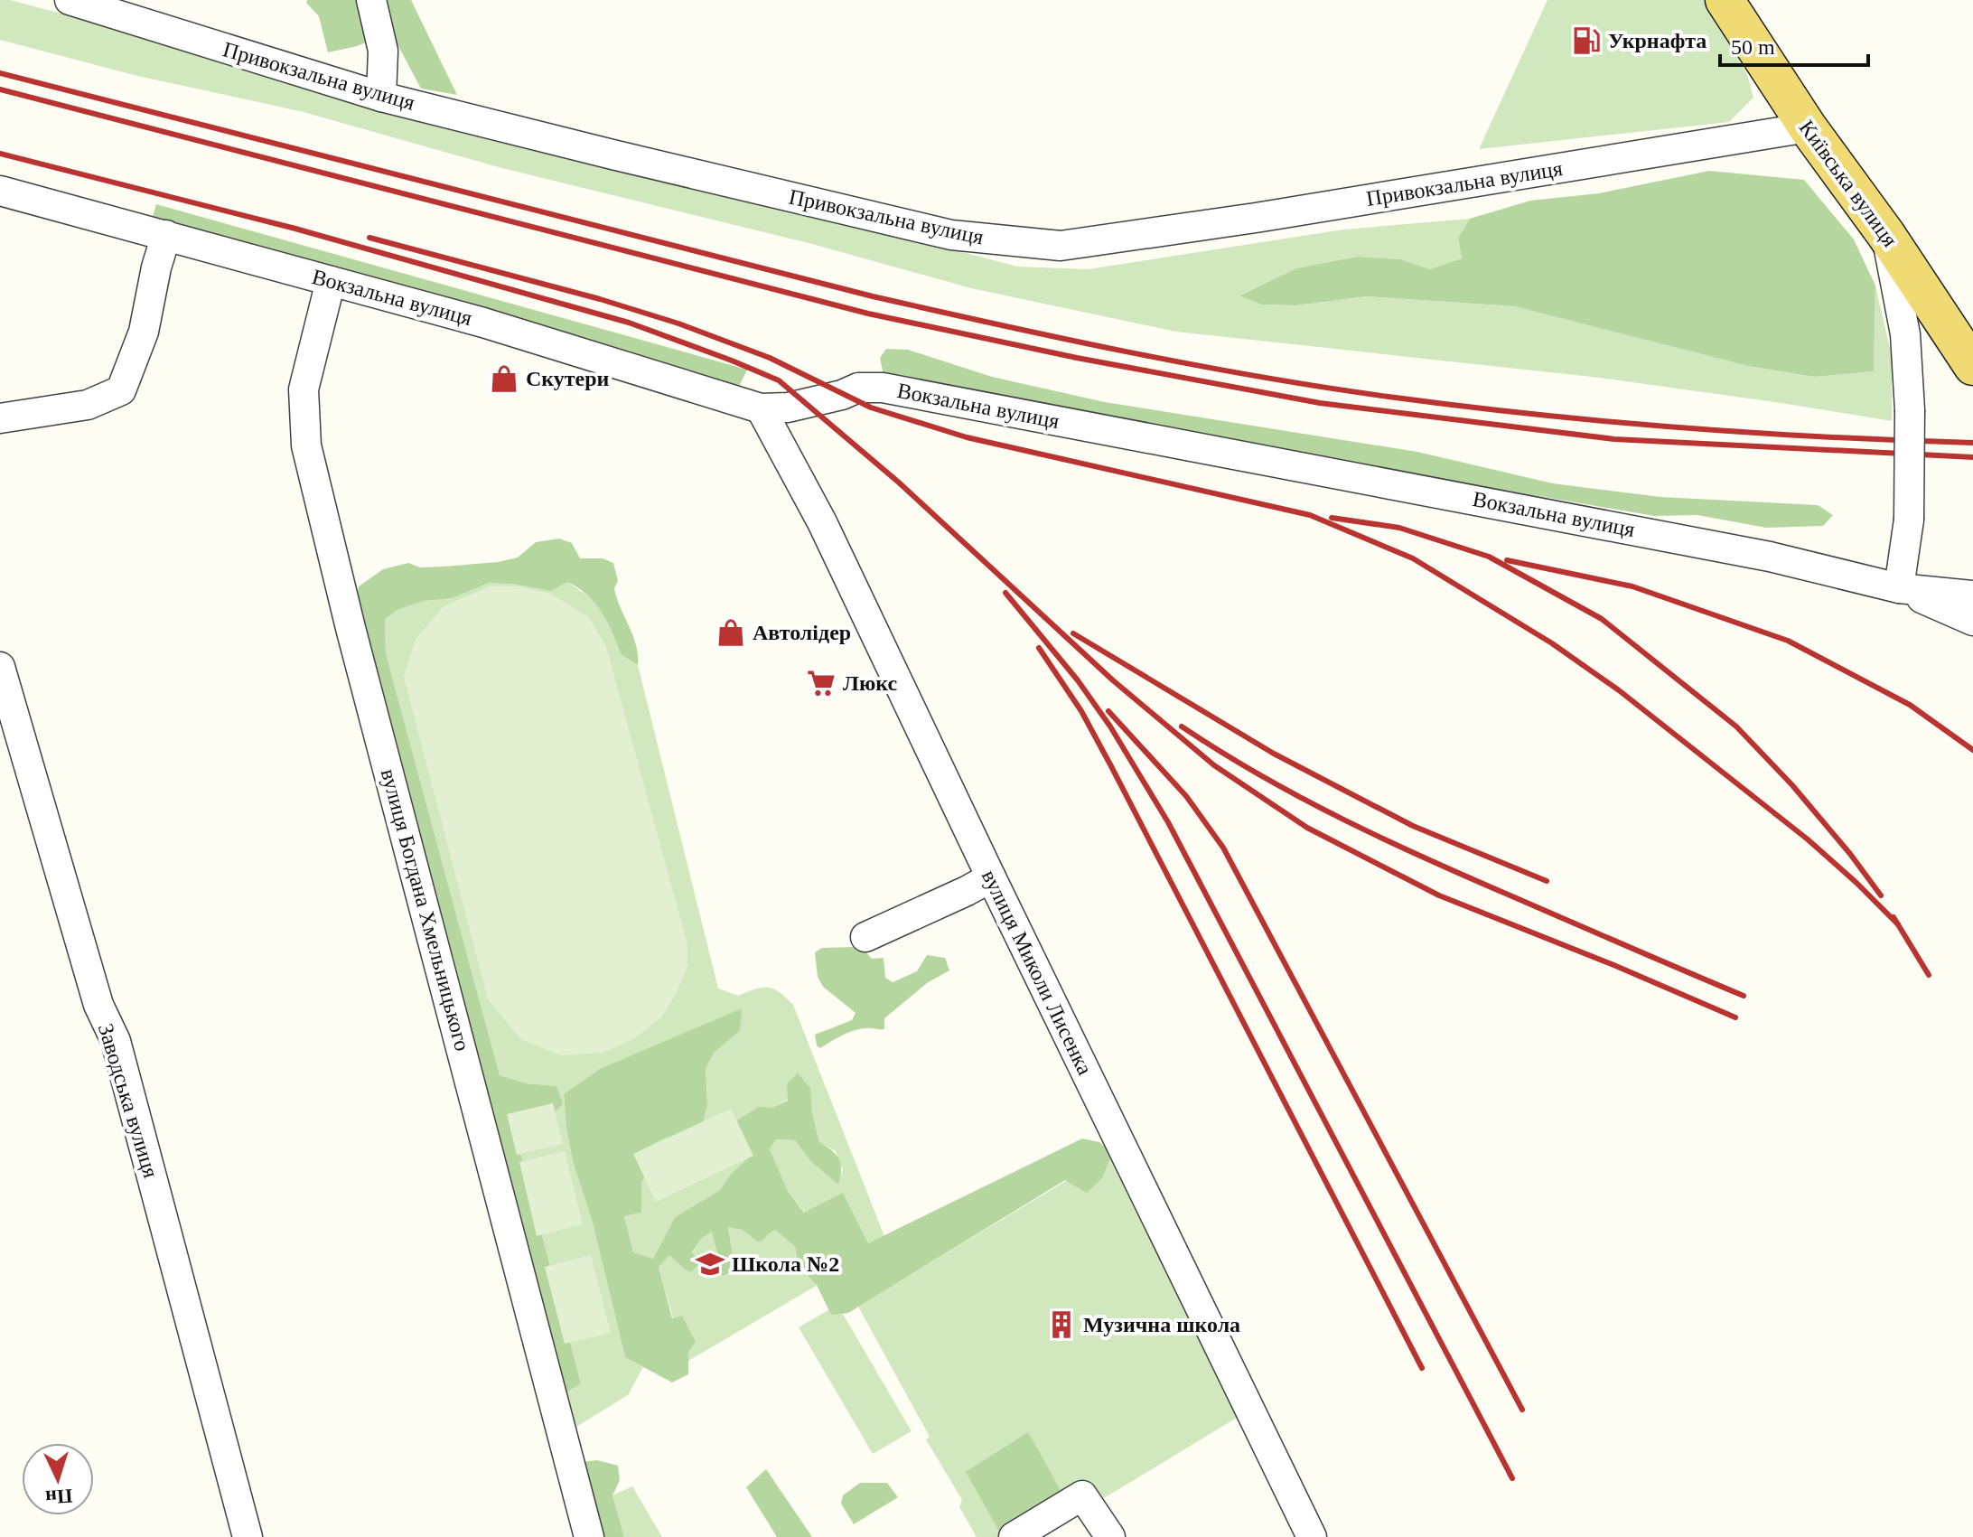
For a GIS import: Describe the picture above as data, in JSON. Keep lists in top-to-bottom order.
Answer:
{
  "streets": {
    "main road": ["Київська вулиця"],
    "street": [
      "Привокзальна вулиця",
      "Вокзальна вулиця",
      "вулиця Богдана Хмельницького",
      "вулиця Миколи Лисенка",
      "Заводська вулиця"
    ]
  },
  "crossings": [
    ["Привокзальна вулиця", "Київська вулиця"],
    ["Вокзальна вулиця", "вулиця Богдана Хмельницького"],
    ["Вокзальна вулиця", "вулиця Миколи Лисенка"]
  ],
  "places": {
    "fuel station": ["Укрнафта"],
    "shop": ["Скутери", "Автолідер"],
    "supermarket": ["Люкс"],
    "school or university": ["Школа №2"],
    "building": ["Музична школа"]
  },
  "scale_bar": "50 m",
  "north": "bottom"
}
